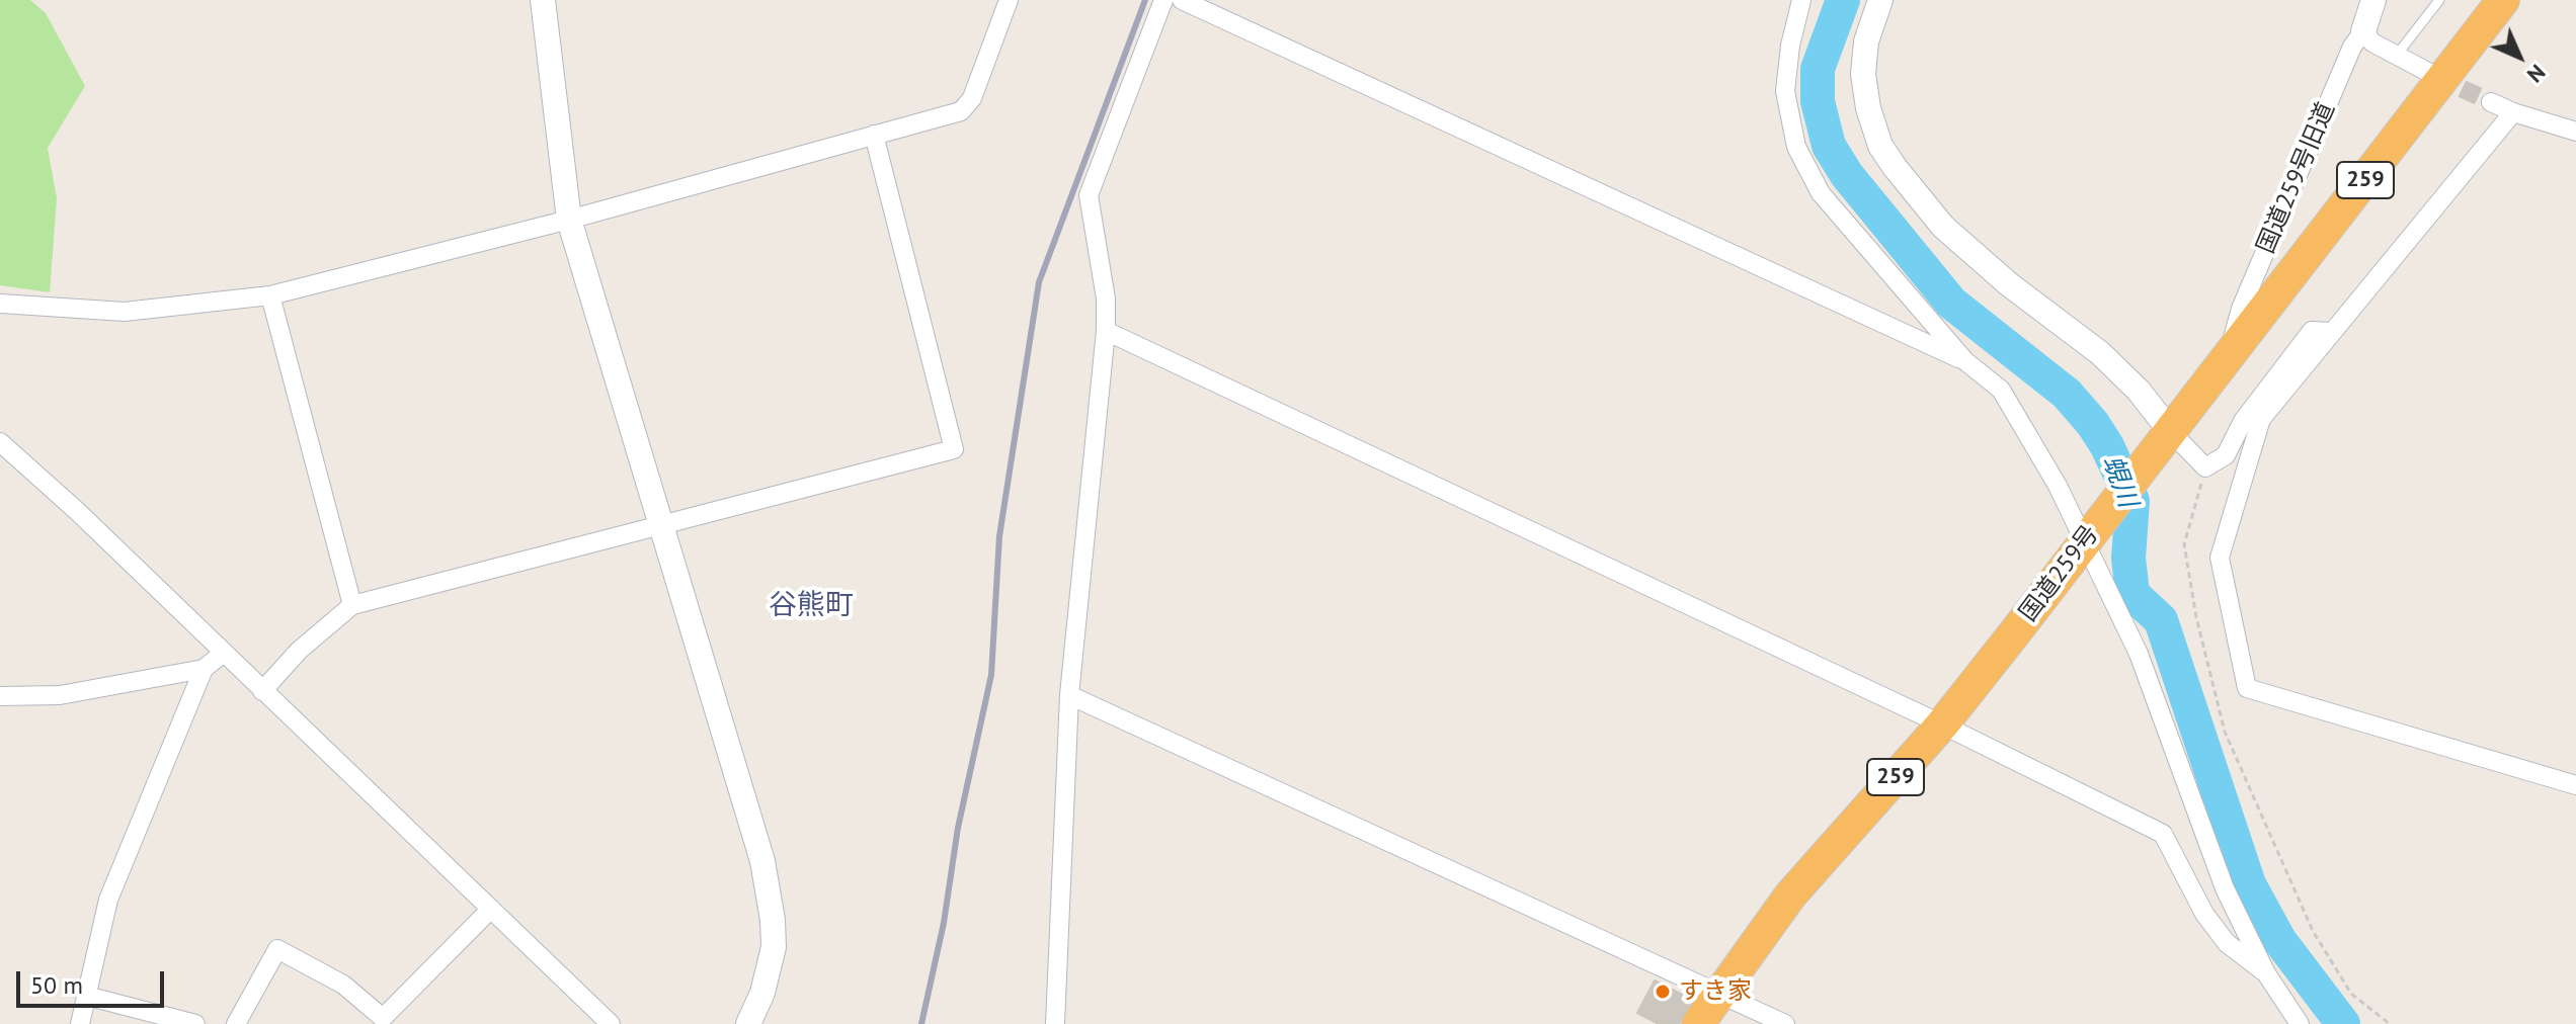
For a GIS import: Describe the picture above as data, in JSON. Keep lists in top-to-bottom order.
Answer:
{
  "streets": {
    "highway": ["259", "国道259号"],
    "street": ["国道259号旧道"]
  },
  "crossings": [
    ["国道259号旧道", "国道259号"]
  ],
  "districts": ["谷熊町"],
  "water": ["蜆川"],
  "places": ["すき家"],
  "scale_bar": "50 m",
  "north": "bottom right"
}
